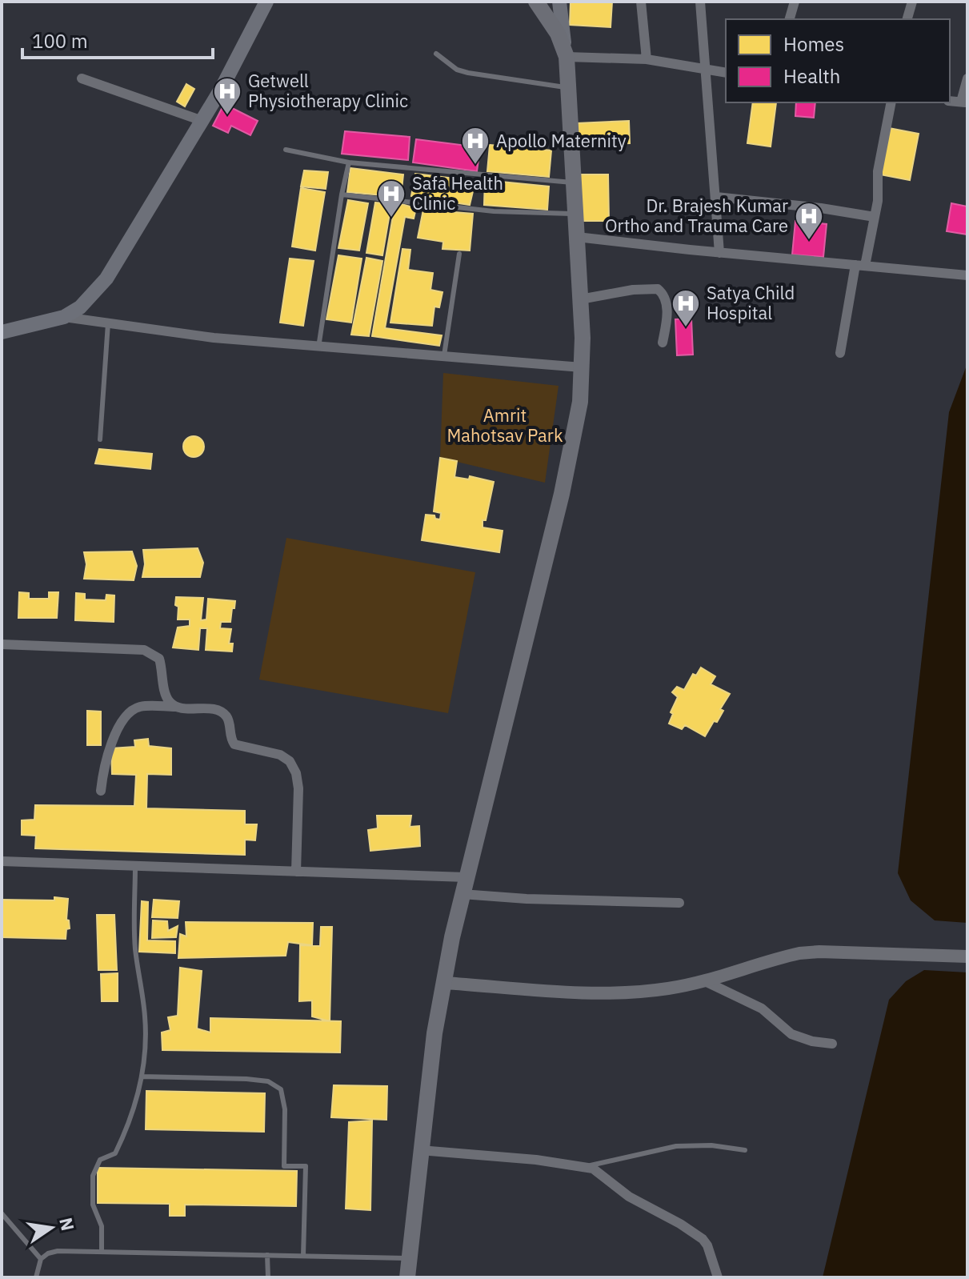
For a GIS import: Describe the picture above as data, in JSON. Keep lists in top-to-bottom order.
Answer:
{
  "parks": ["Amrit Mahotsav Park"],
  "places": {
    "hospital": [
      "Getwell Physiotherapy Clinic",
      "Apollo Maternity",
      "Safa Health Clinic",
      "Dr. Brajesh Kumar Ortho and Trauma Care",
      "Satya Child Hospital"
    ]
  },
  "legend": ["Homes", "Health"],
  "scale_bar": "100 m",
  "north": "right"
}
